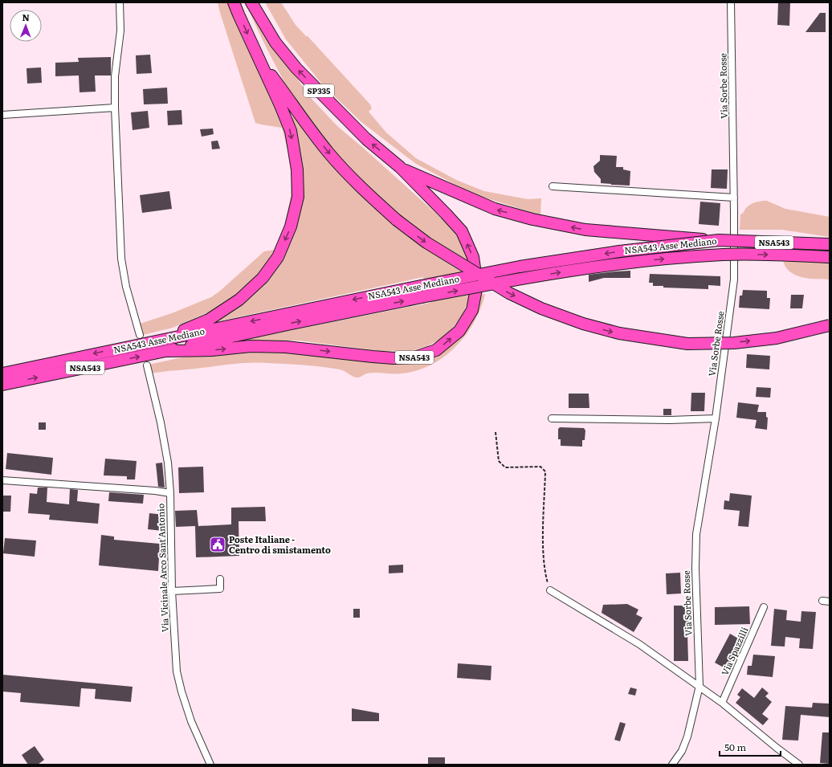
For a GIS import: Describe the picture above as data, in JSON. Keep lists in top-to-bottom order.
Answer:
{
  "streets": {
    "highway": ["SP335", "NSA543", "NSA543 Asse Mediano"],
    "street": ["Via Sorbe Rosse", "Via Vicinale Arco Sant'Antonio", "Via Spazzilli"]
  },
  "crossings": [
    ["SP335", "NSA543"],
    ["NSA543", "NSA543 Asse Mediano"]
  ],
  "places": {
    "public building": ["Poste Italiane - Centro di smistamento"]
  },
  "scale_bar": "50 m",
  "north": "top"
}
